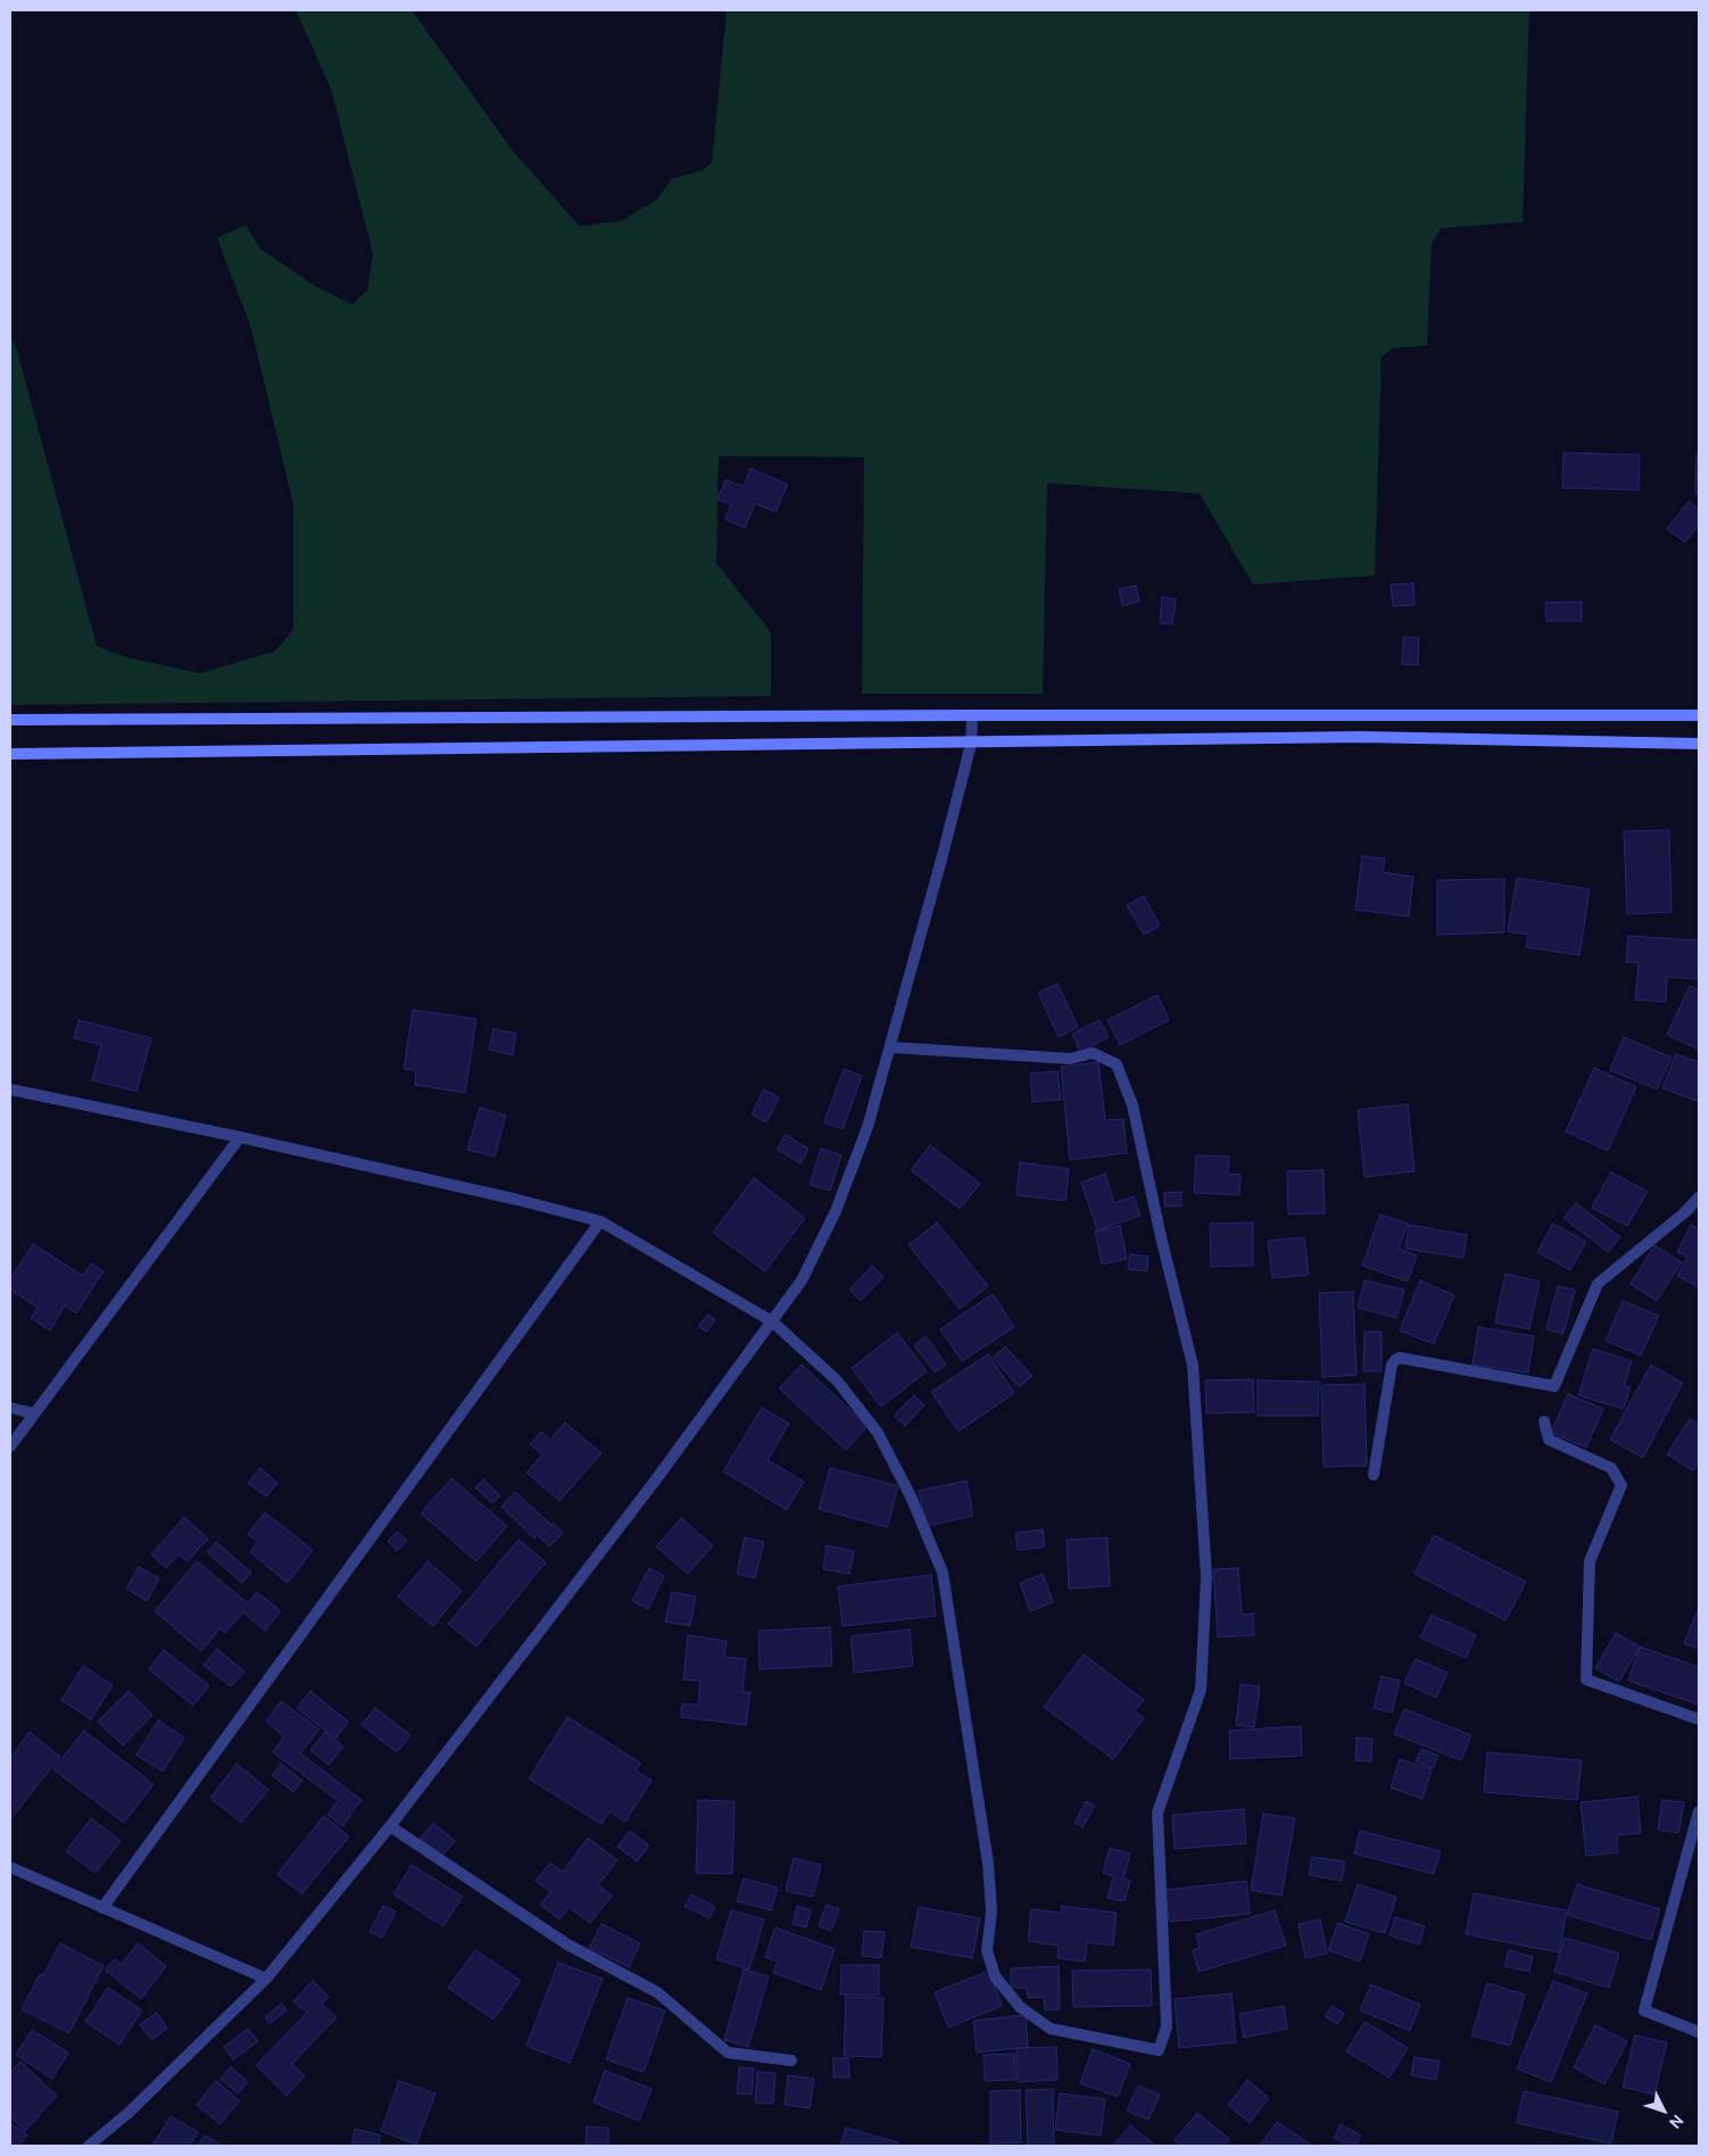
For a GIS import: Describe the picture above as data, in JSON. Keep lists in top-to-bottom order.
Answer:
{
  "north": "bottom right"
}
